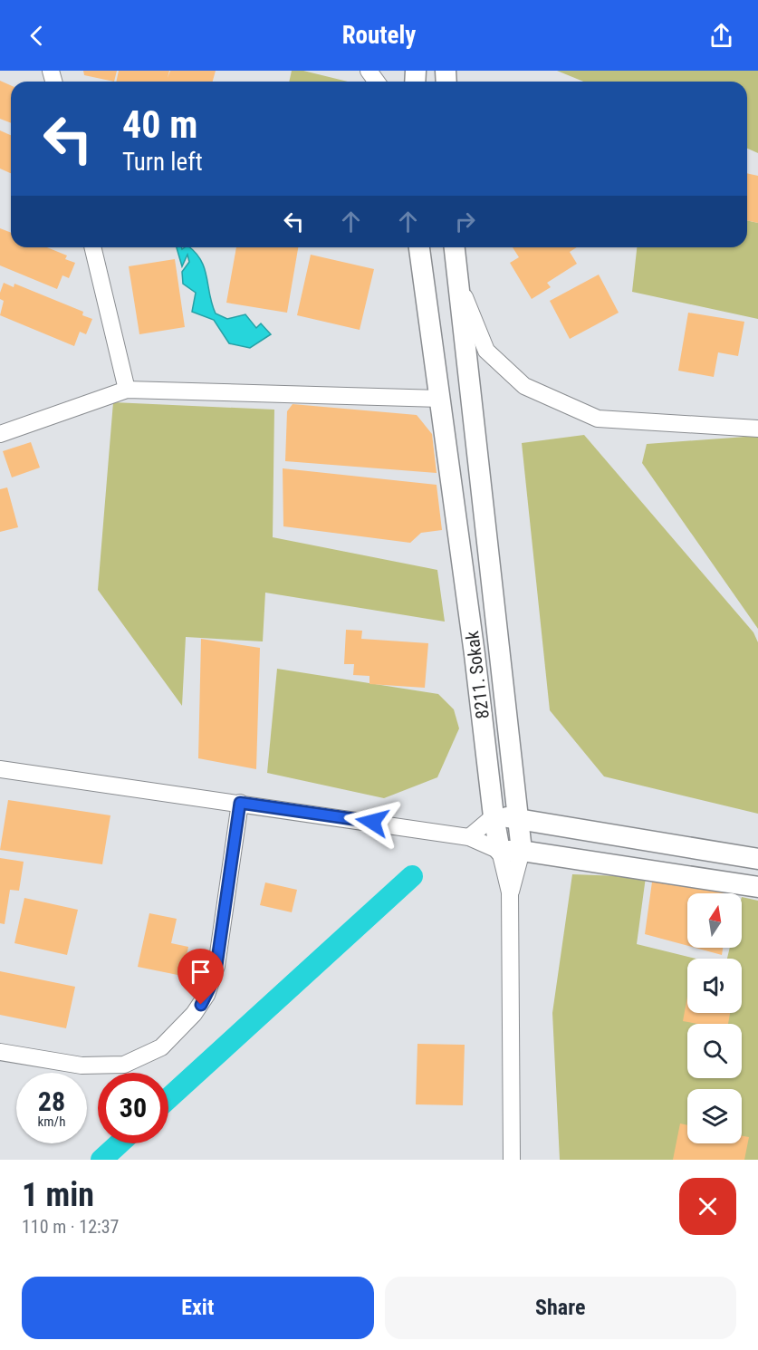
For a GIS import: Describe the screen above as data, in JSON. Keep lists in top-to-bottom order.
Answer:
{
  "streets": {
    "street": ["8211. Sokak"]
  },
  "north": "top",
  "page": {
    "header": "Routely",
    "turn": ["40 m", "Turn left"],
    "speed": "28 km/h",
    "limit": "30",
    "heading": ["1 min", "110 m · 12:37"],
    "buttons": ["Exit", "Share"]
  }
}
